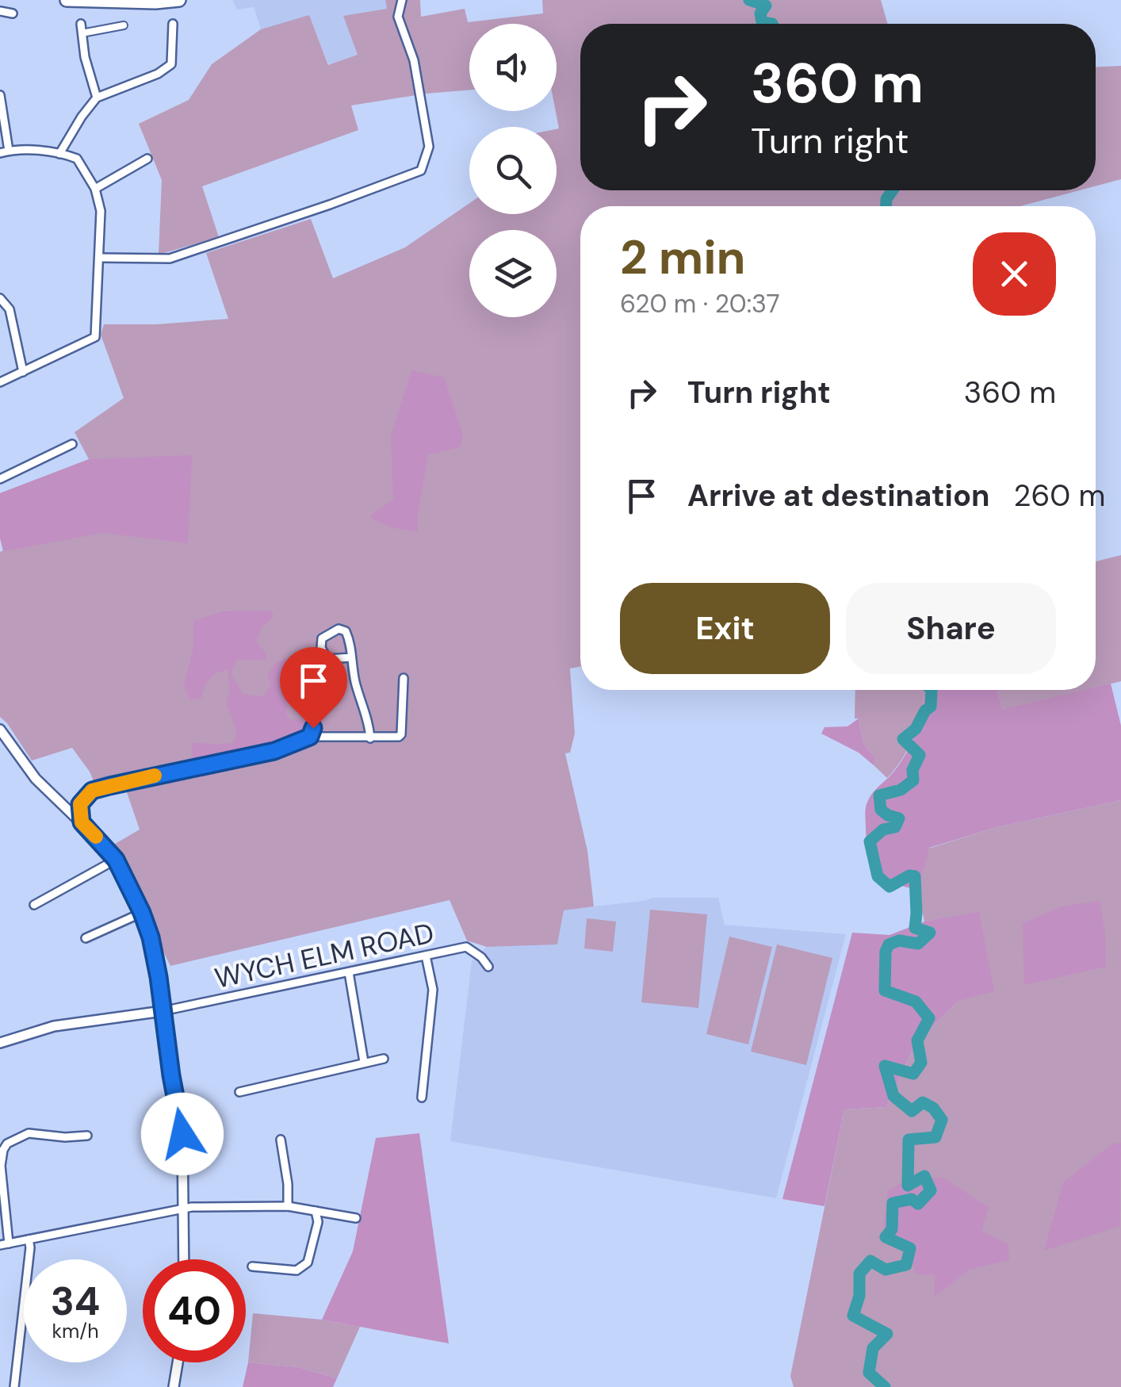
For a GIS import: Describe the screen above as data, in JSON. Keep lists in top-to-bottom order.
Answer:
{
  "streets": {
    "street": ["WYCH ELM ROAD"]
  },
  "page": {
    "turn": ["360 m", "Turn right"],
    "heading": ["2 min", "620 m · 20:37"],
    "list": [
      {
        "name": "Turn right",
        "value": "360 m"
      },
      {
        "name": "Arrive at destination",
        "value": "260 m"
      }
    ],
    "buttons": ["Exit", "Share"],
    "speed": "34 km/h",
    "limit": "40"
  }
}
